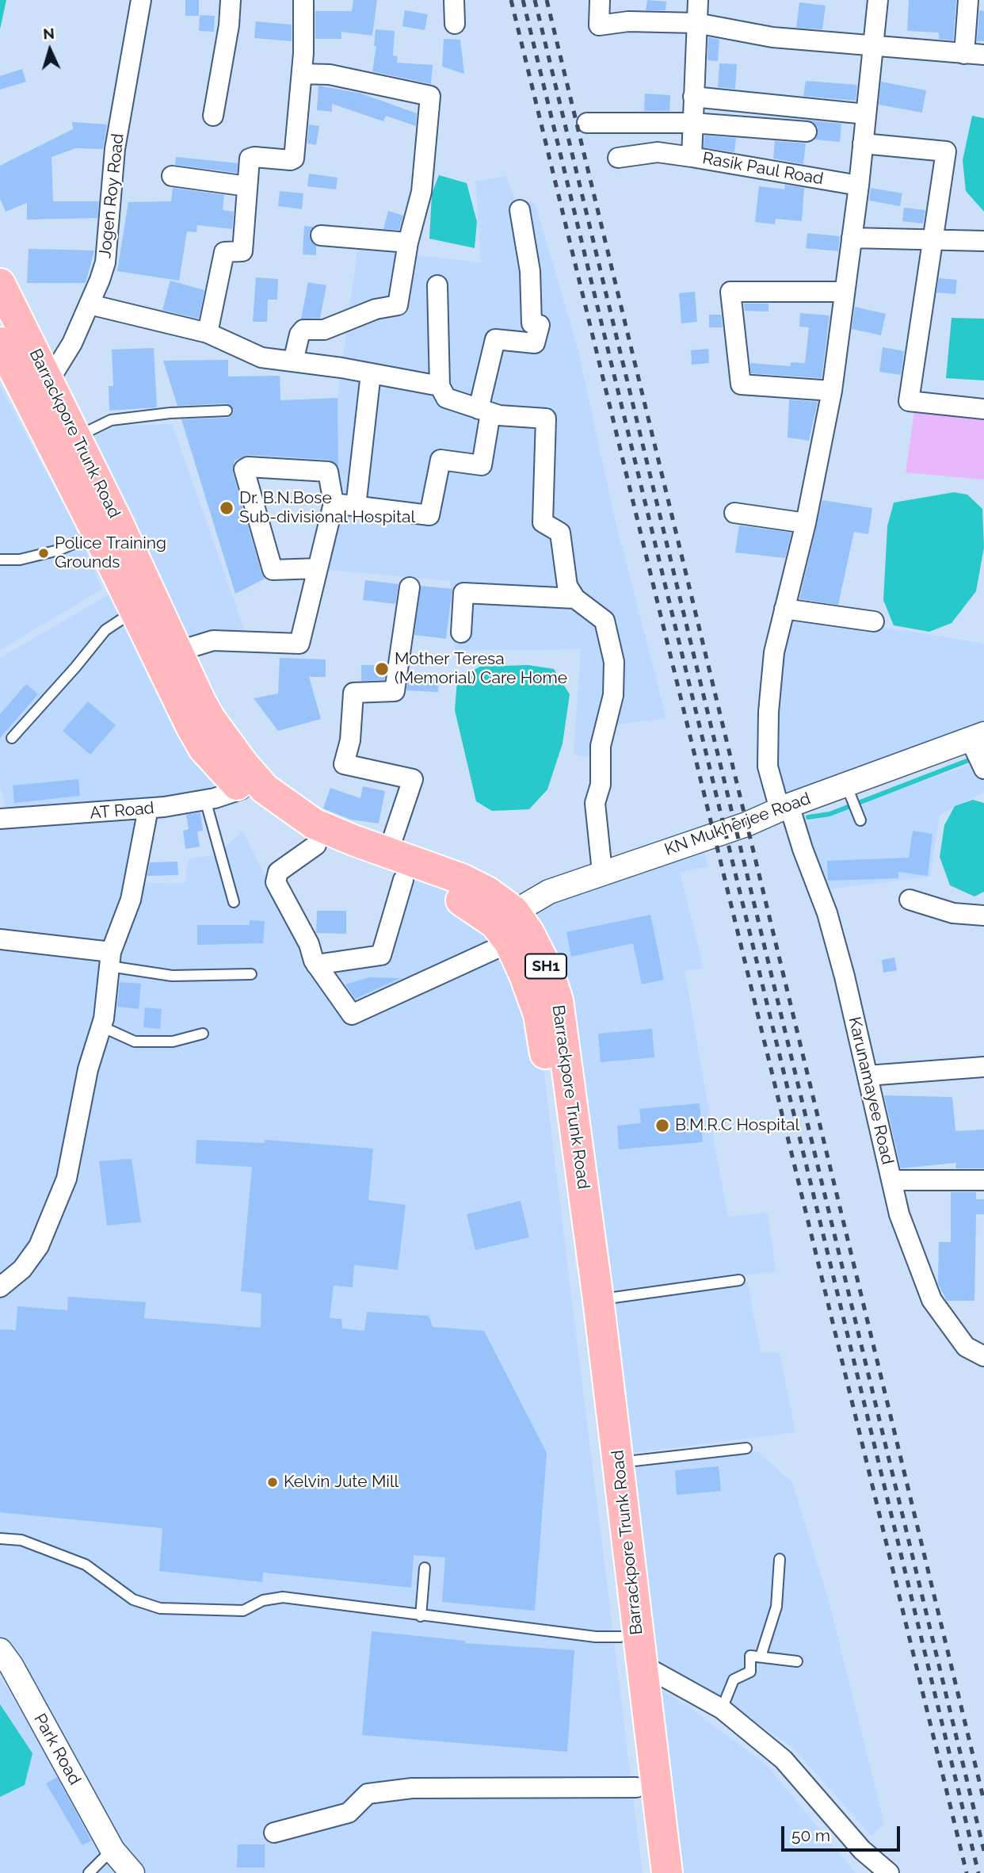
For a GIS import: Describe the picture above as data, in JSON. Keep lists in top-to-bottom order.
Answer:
{
  "streets": {
    "main road": ["Barrackpore Trunk Road", "SH1"],
    "street": [
      "Rasik Paul Road",
      "Jogen Roy Road",
      "AT Road",
      "KN Mukherjee Road",
      "Karunamayee Road",
      "Park Road"
    ]
  },
  "crossings": [
    ["Rasik Paul Road", "Karunamayee Road"],
    ["Jogen Roy Road", "Barrackpore Trunk Road"],
    ["Barrackpore Trunk Road", "AT Road"],
    ["Barrackpore Trunk Road", "KN Mukherjee Road"],
    ["KN Mukherjee Road", "Karunamayee Road"]
  ],
  "places": [
    "Dr. B.N.Bose Sub-divisional Hospital",
    "Police Training Grounds",
    "Mother Teresa (Memorial) Care Home",
    "B.M.R.C Hospital",
    "Kelvin Jute Mill"
  ],
  "scale_bar": "50 m",
  "north": "top"
}
